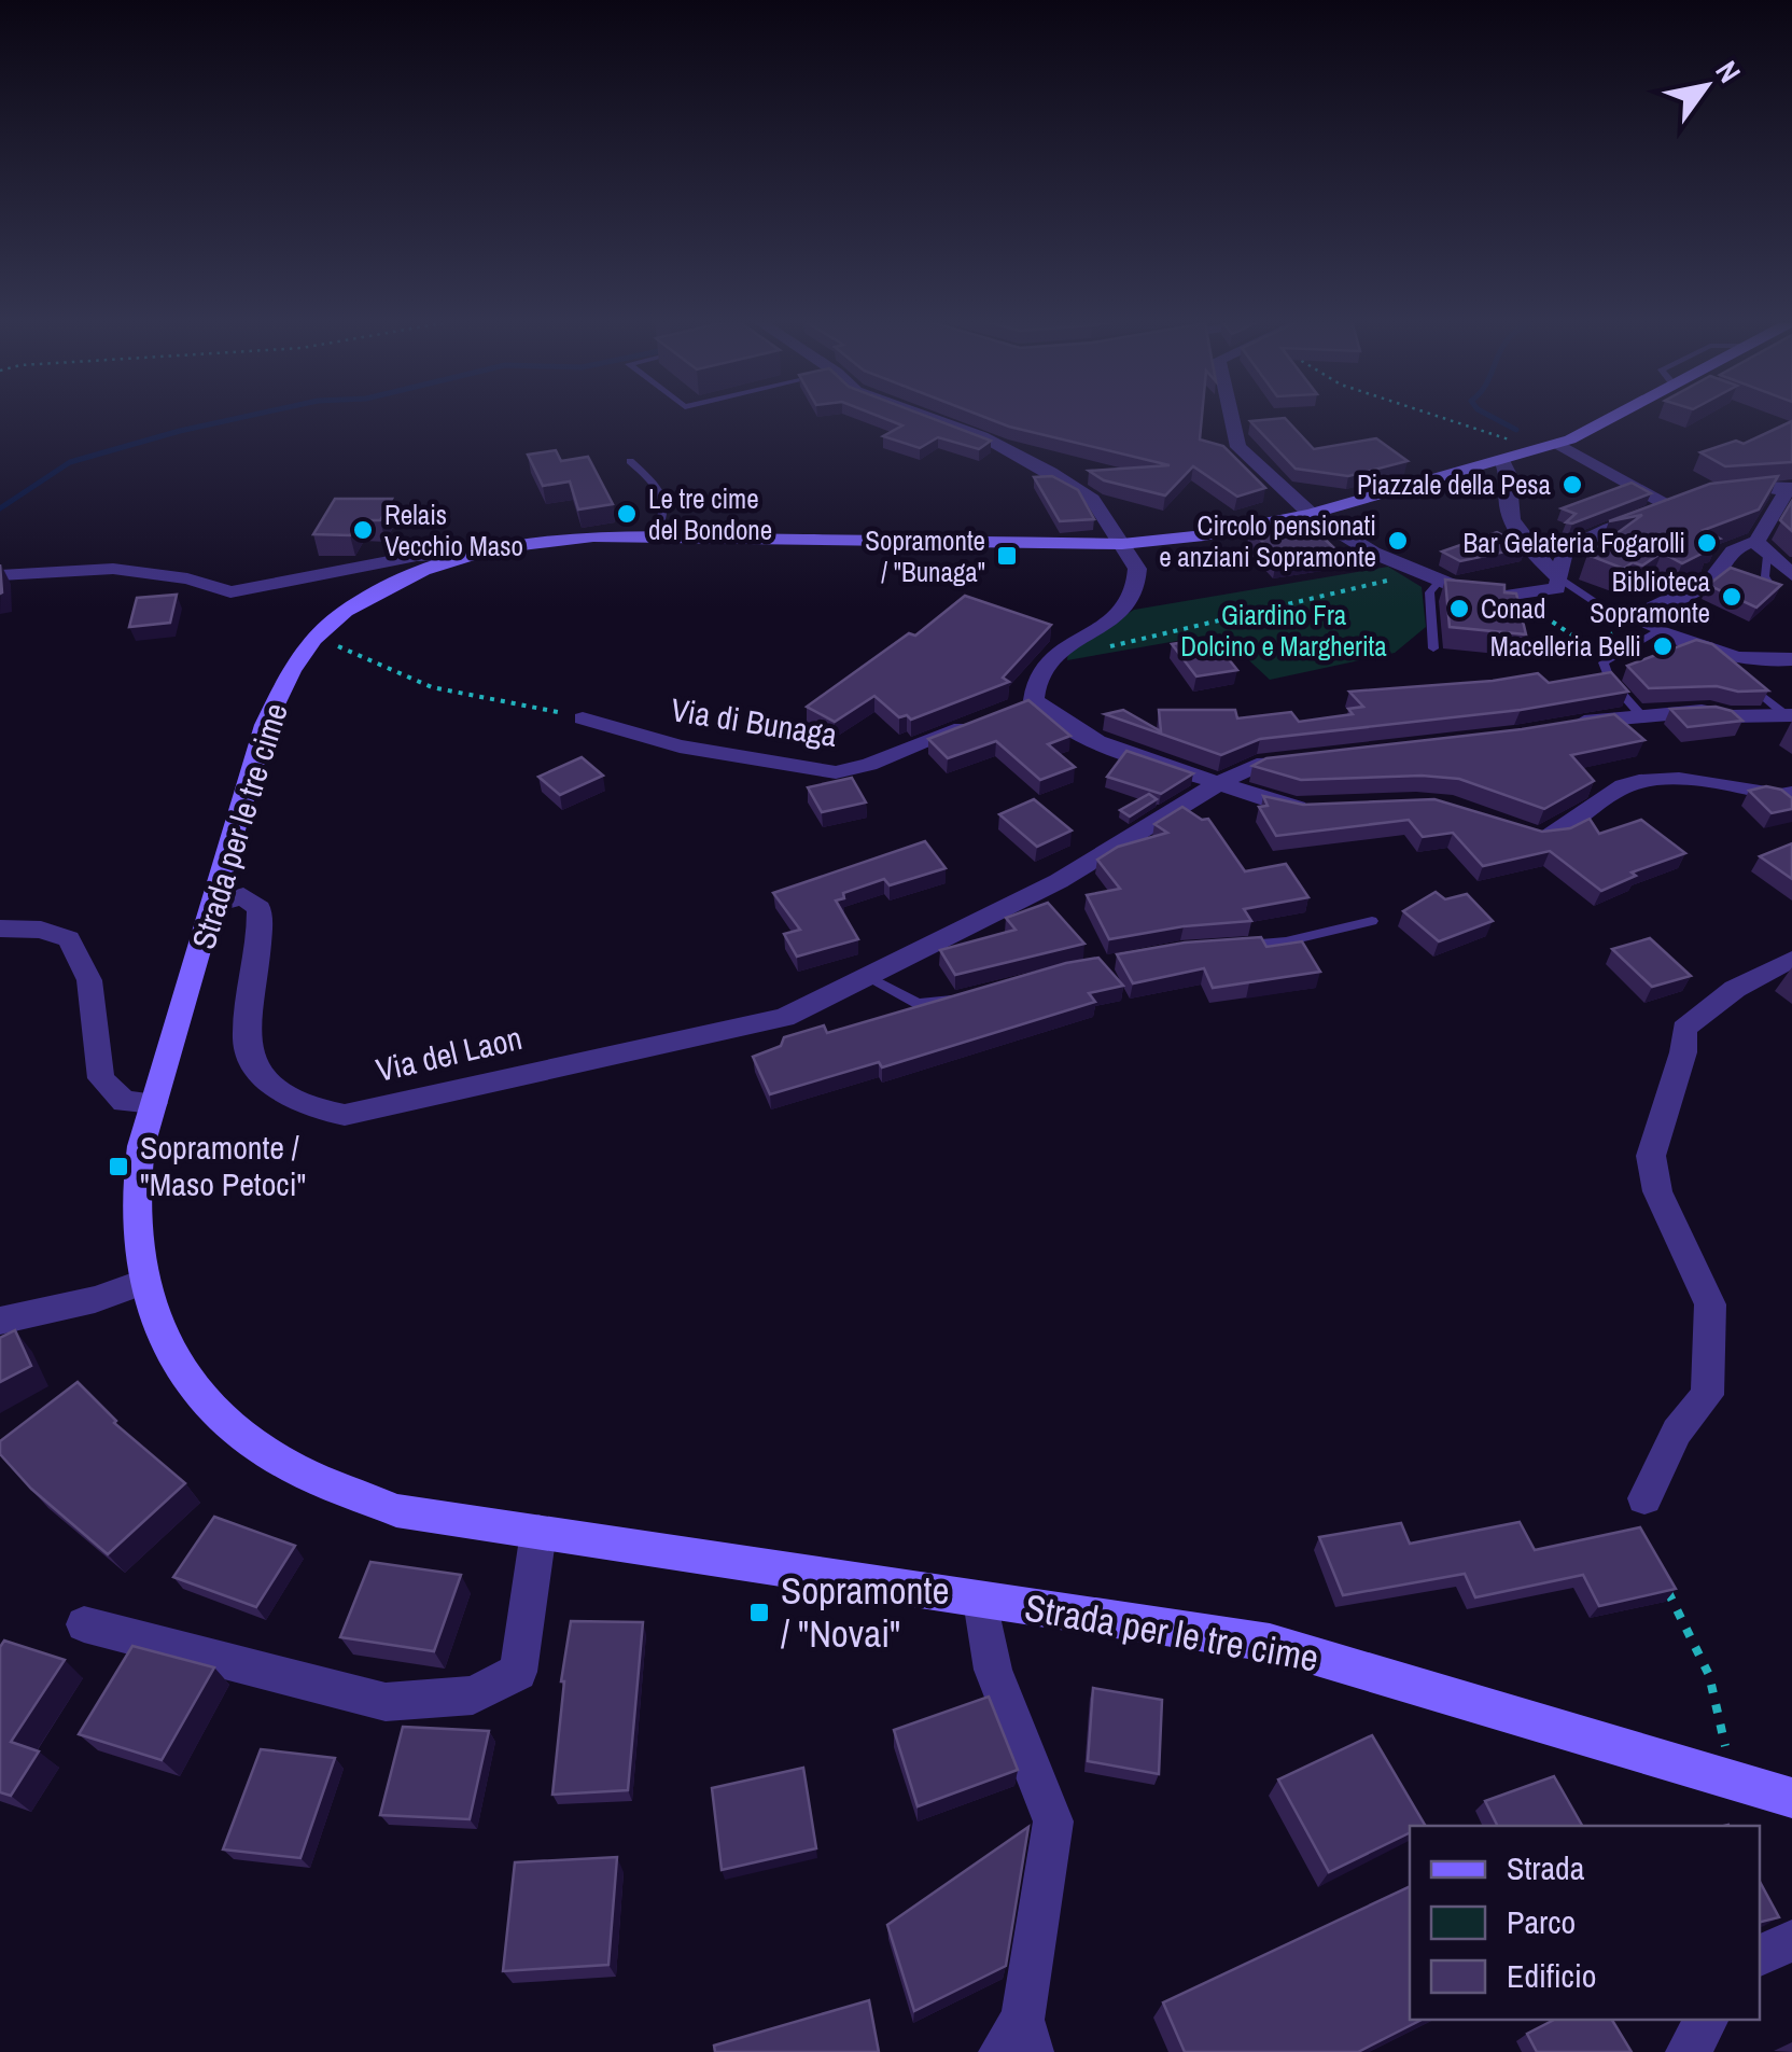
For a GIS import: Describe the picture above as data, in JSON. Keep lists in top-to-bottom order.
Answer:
{
  "streets": {
    "main road": ["Strada per le tre cime"],
    "street": ["Via di Bunaga", "Via del Laon"]
  },
  "crossings": [
    ["Strada per le tre cime", "Via del Laon"]
  ],
  "parks": ["Giardino Fra Dolcino e Margherita"],
  "places": {
    "other": [
      "Piazzale della Pesa",
      "Le tre cime del Bondone",
      "Relais Vecchio Maso",
      "Circolo pensionati e anziani Sopramonte",
      "Bar Gelateria Fogarolli",
      "Biblioteca Sopramonte",
      "Conad",
      "Macelleria Belli"
    ],
    "transit": ["Sopramonte / \"Bunaga\"", "Sopramonte / \"Maso Petoci\"", "Sopramonte / \"Novai\""]
  },
  "legend": ["Strada", "Parco", "Edificio"],
  "north": "top right"
}
